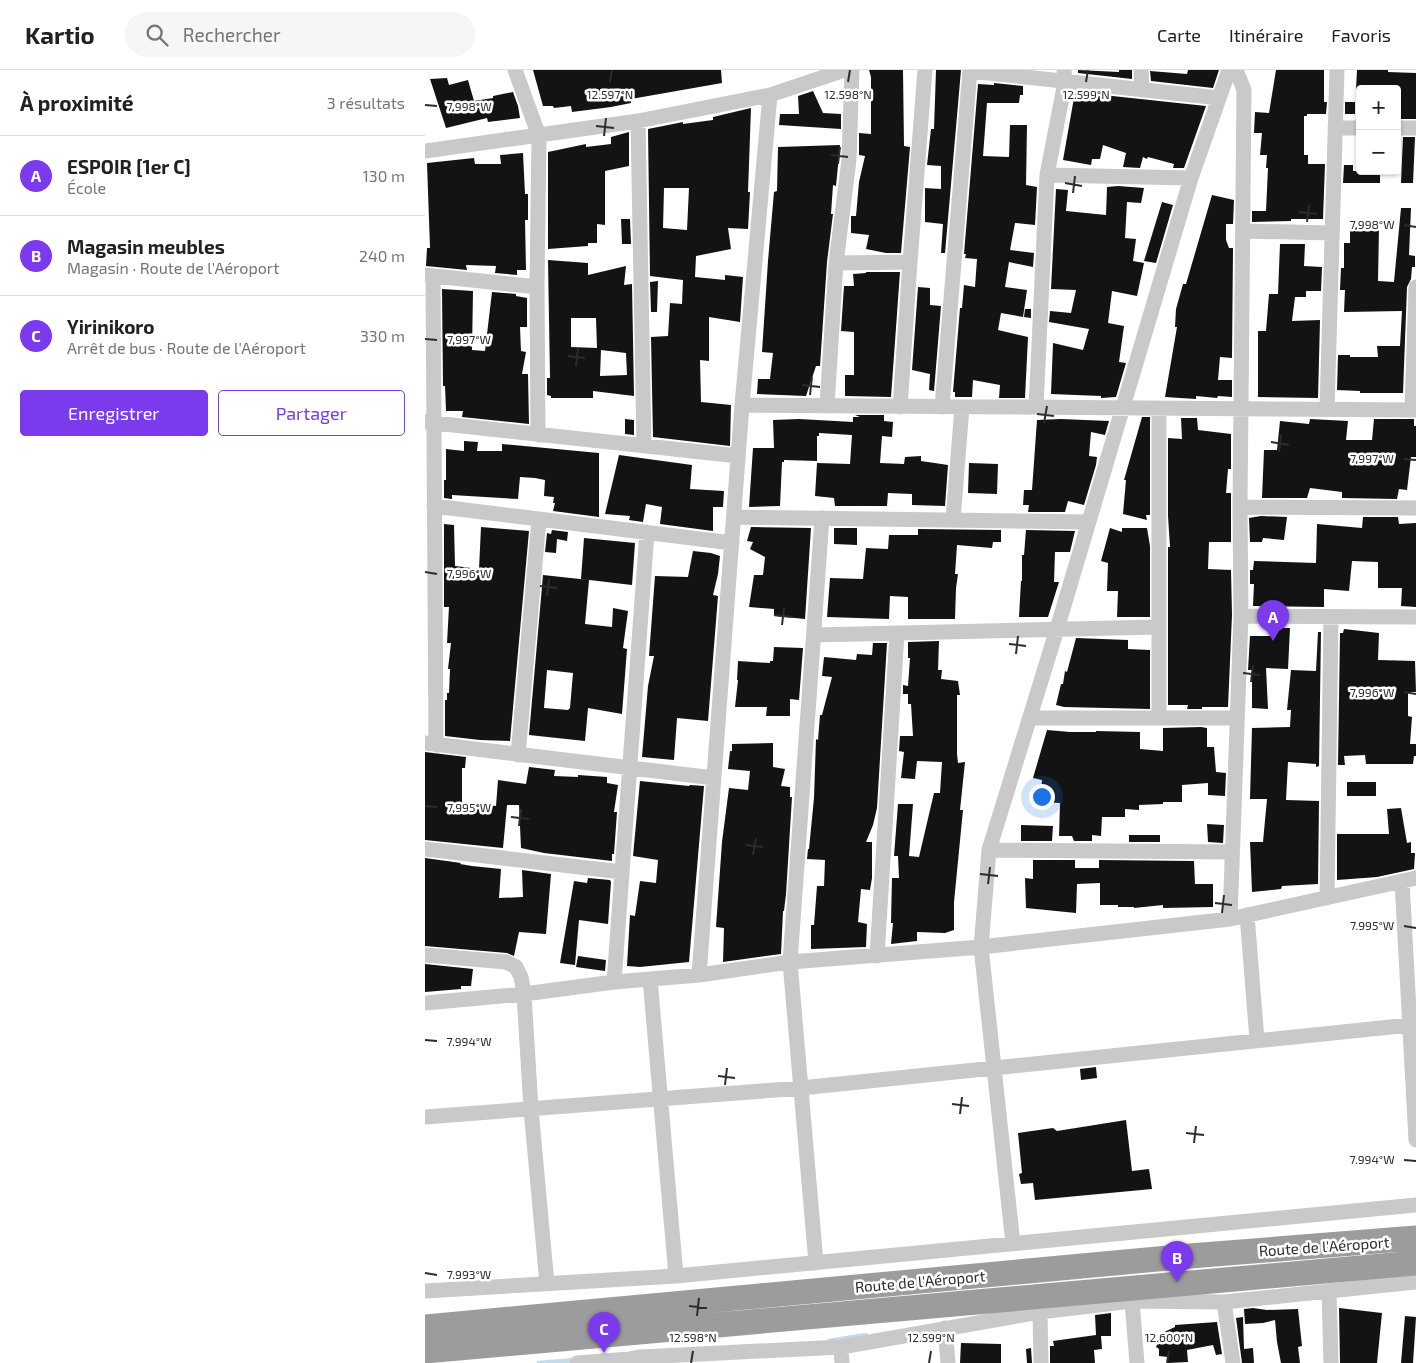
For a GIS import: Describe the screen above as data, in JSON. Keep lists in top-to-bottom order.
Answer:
{
  "streets": {
    "highway": ["Route de l'Aéroport"]
  },
  "page": {
    "header": "Kartio",
    "search": "Rechercher",
    "nav": ["Carte", "Itinéraire", "Favoris"],
    "heading": ["À proximité", "3 résultats"],
    "map_buttons": ["+", "−"],
    "list": [
      {
        "mark": "A",
        "name": "ESPOIR [1er C]",
        "note": "École",
        "value": "130 m"
      },
      {
        "mark": "B",
        "name": "Magasin meubles",
        "note": "Magasin · Route de l'Aéroport",
        "value": "240 m"
      },
      {
        "mark": "C",
        "name": "Yirinikoro",
        "note": "Arrêt de bus · Route de l'Aéroport",
        "value": "330 m"
      }
    ],
    "buttons": ["Enregistrer", "Partager"],
    "pins": ["A", "B", "C"]
  },
  "coordinates": [
    "12.597°N",
    "12.598°N",
    "12.599°N",
    "7.998°W",
    "7.997°W",
    "7.996°W",
    "7.995°W",
    "7.994°W",
    "7.993°W",
    "12.600°N"
  ]
}
